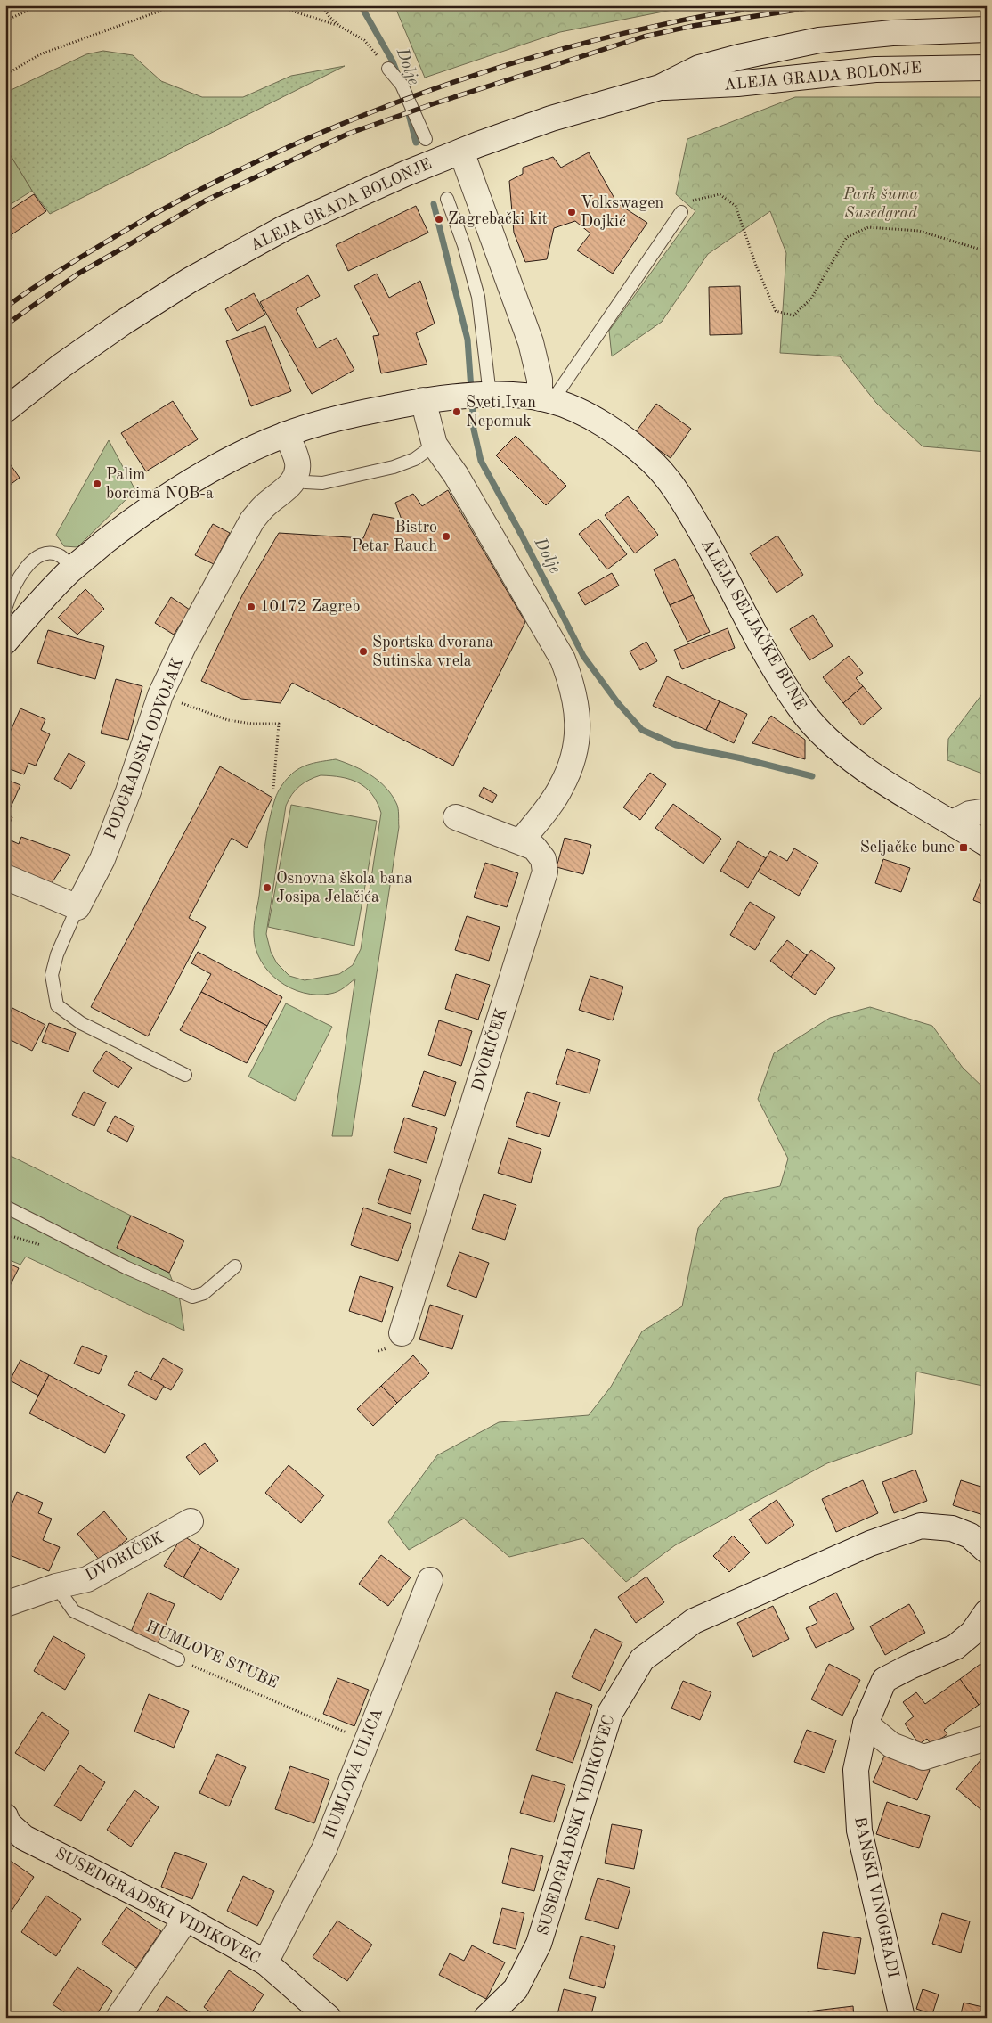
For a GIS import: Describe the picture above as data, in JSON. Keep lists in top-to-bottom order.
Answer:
{
  "streets": {
    "street": [
      "ALEJA GRADA BOLONJE",
      "ALEJA SELJAČKE BUNE",
      "PODGRADSKI ODVOJAK",
      "DVORIČEK",
      "HUMLOVA ULICA",
      "SUSEDGRADSKI VIDIKOVEC",
      "BANSKI VINOGRADI"
    ],
    "lane": ["HUMLOVE STUBE"]
  },
  "crossings": [
    ["DVORIČEK", "HUMLOVE STUBE"],
    ["HUMLOVE STUBE", "HUMLOVA ULICA"],
    ["HUMLOVA ULICA", "SUSEDGRADSKI VIDIKOVEC"]
  ],
  "water": ["Dolje"],
  "parks": ["Park šuma Susedgrad"],
  "places": {
    "other": [
      "Volkswagen Dojkić",
      "Zagrebački kit",
      "Sveti Ivan Nepomuk",
      "Palim borcima NOB-a",
      "Bistro Petar Rauch",
      "10172 Zagreb",
      "Sportska dvorana Sutinska vrela",
      "Osnovna škola bana Josipa Jelačića"
    ],
    "transit": ["Seljačke bune"]
  }
}
